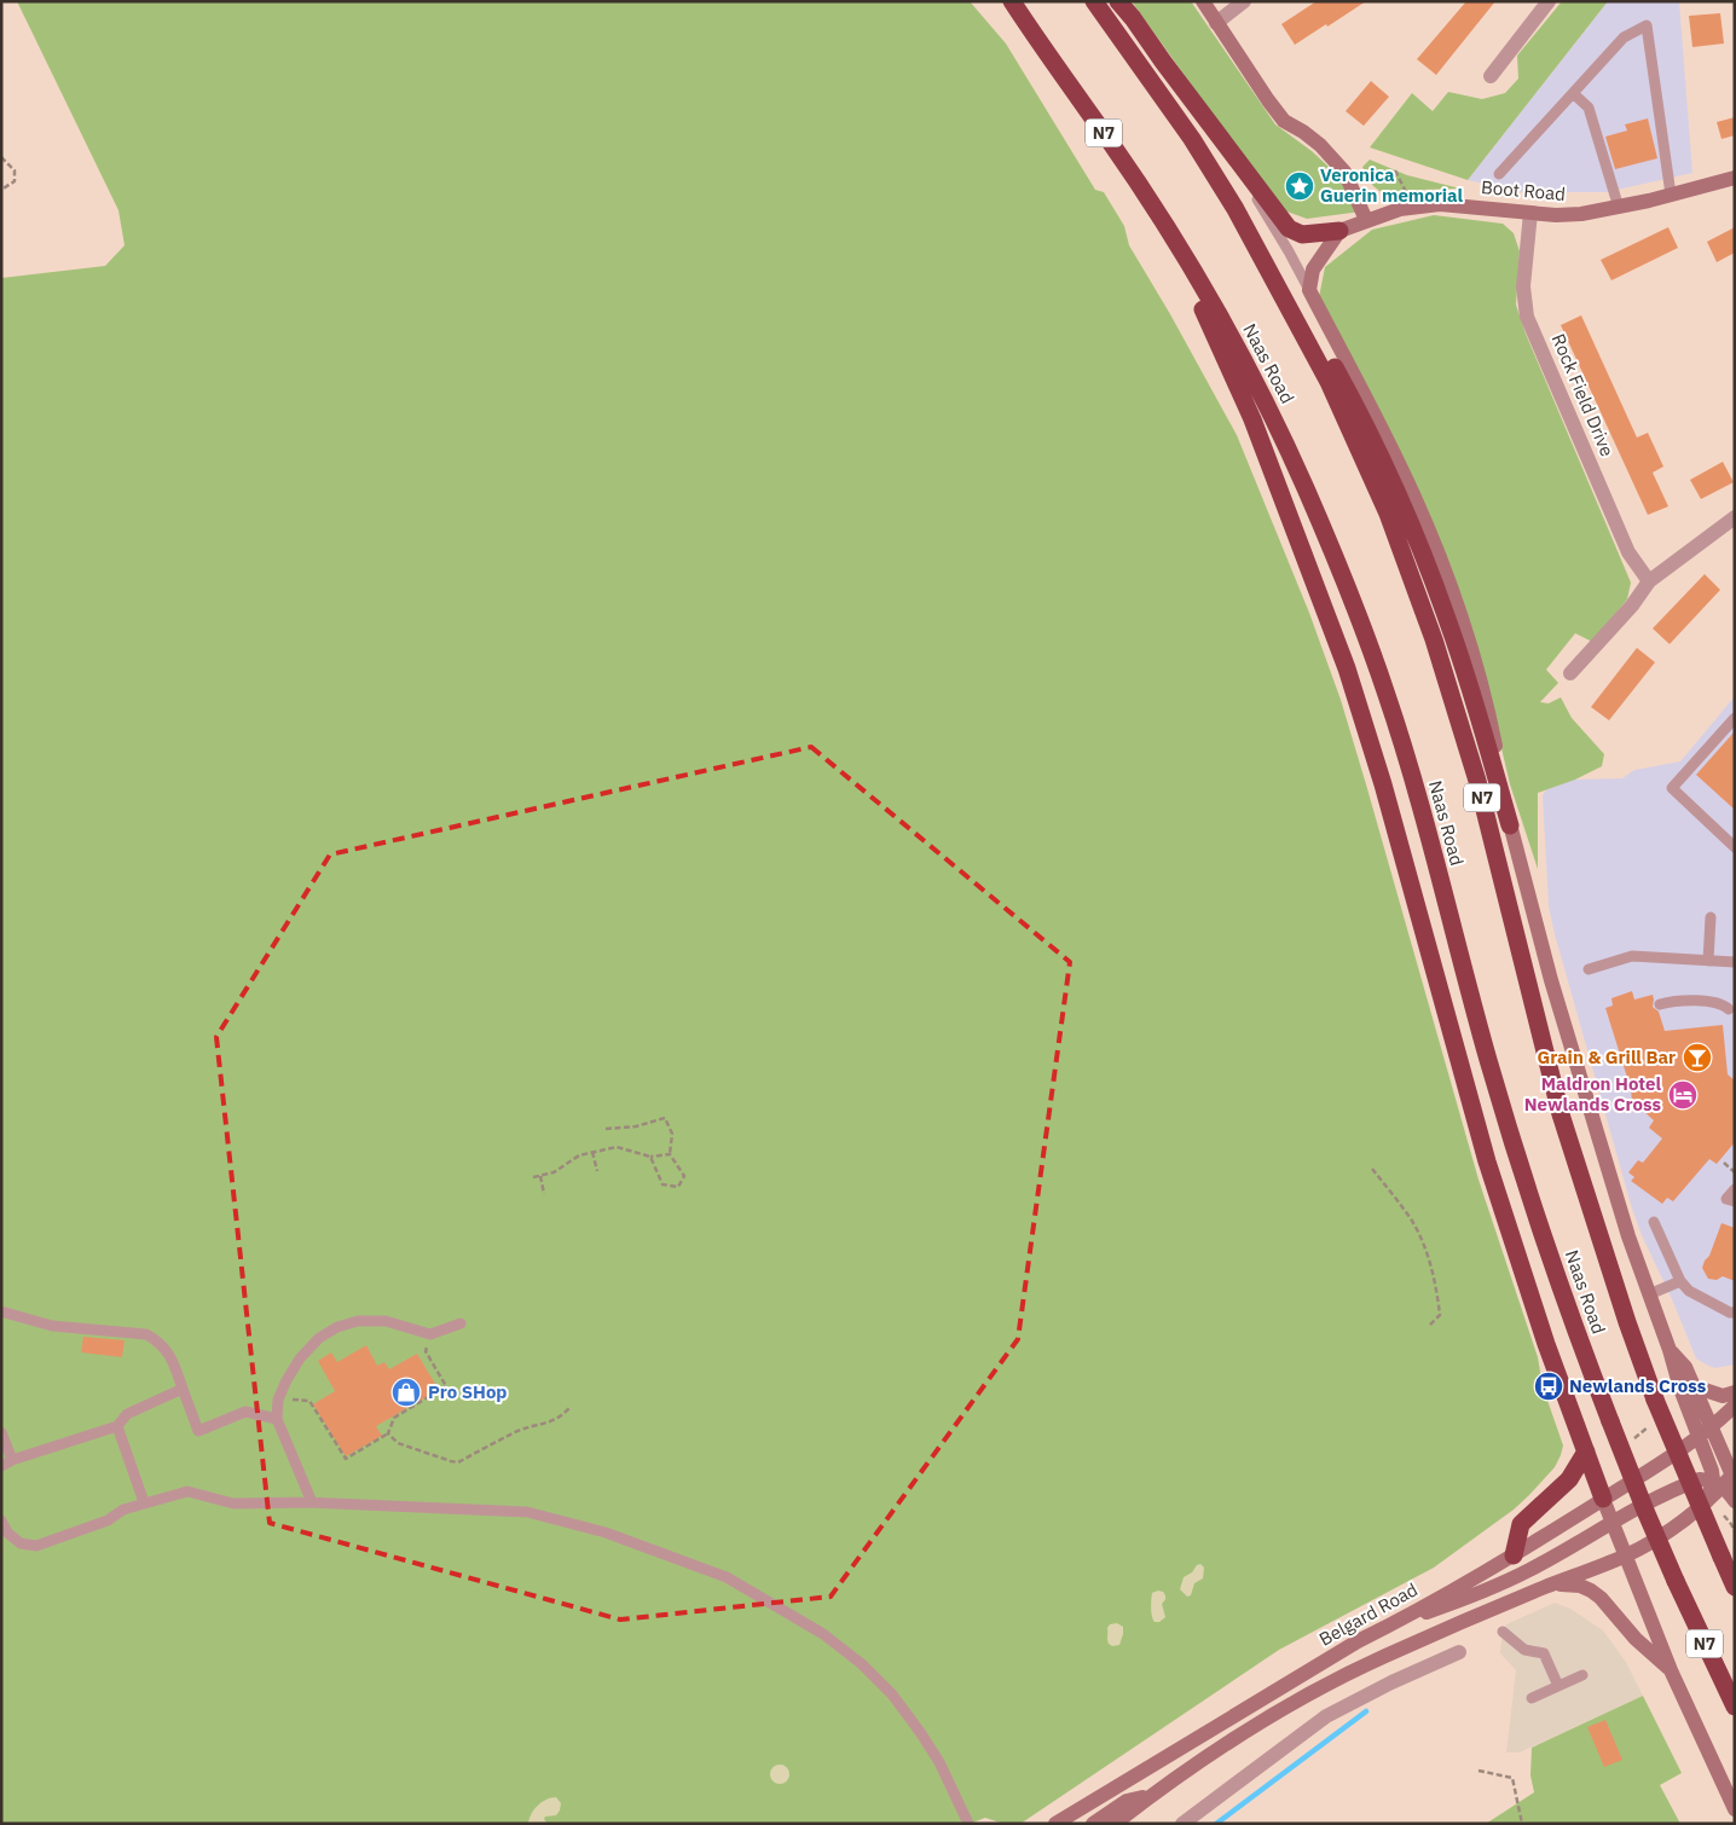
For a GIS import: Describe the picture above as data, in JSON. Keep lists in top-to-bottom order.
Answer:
{
  "streets": {
    "highway": ["N7", "Naas Road"],
    "main road": ["Boot Road", "Belgard Road"],
    "street": ["Rock Field Drive"]
  },
  "crossings": [
    ["Boot Road", "Rock Field Drive"]
  ],
  "places": {
    "place": ["Veronica Guerin memorial"],
    "bar": ["Grain & Grill Bar"],
    "hotel": ["Maldron Hotel Newlands Cross"],
    "bus stop": ["Newlands Cross"],
    "shop": ["Pro SHop"]
  }
}
